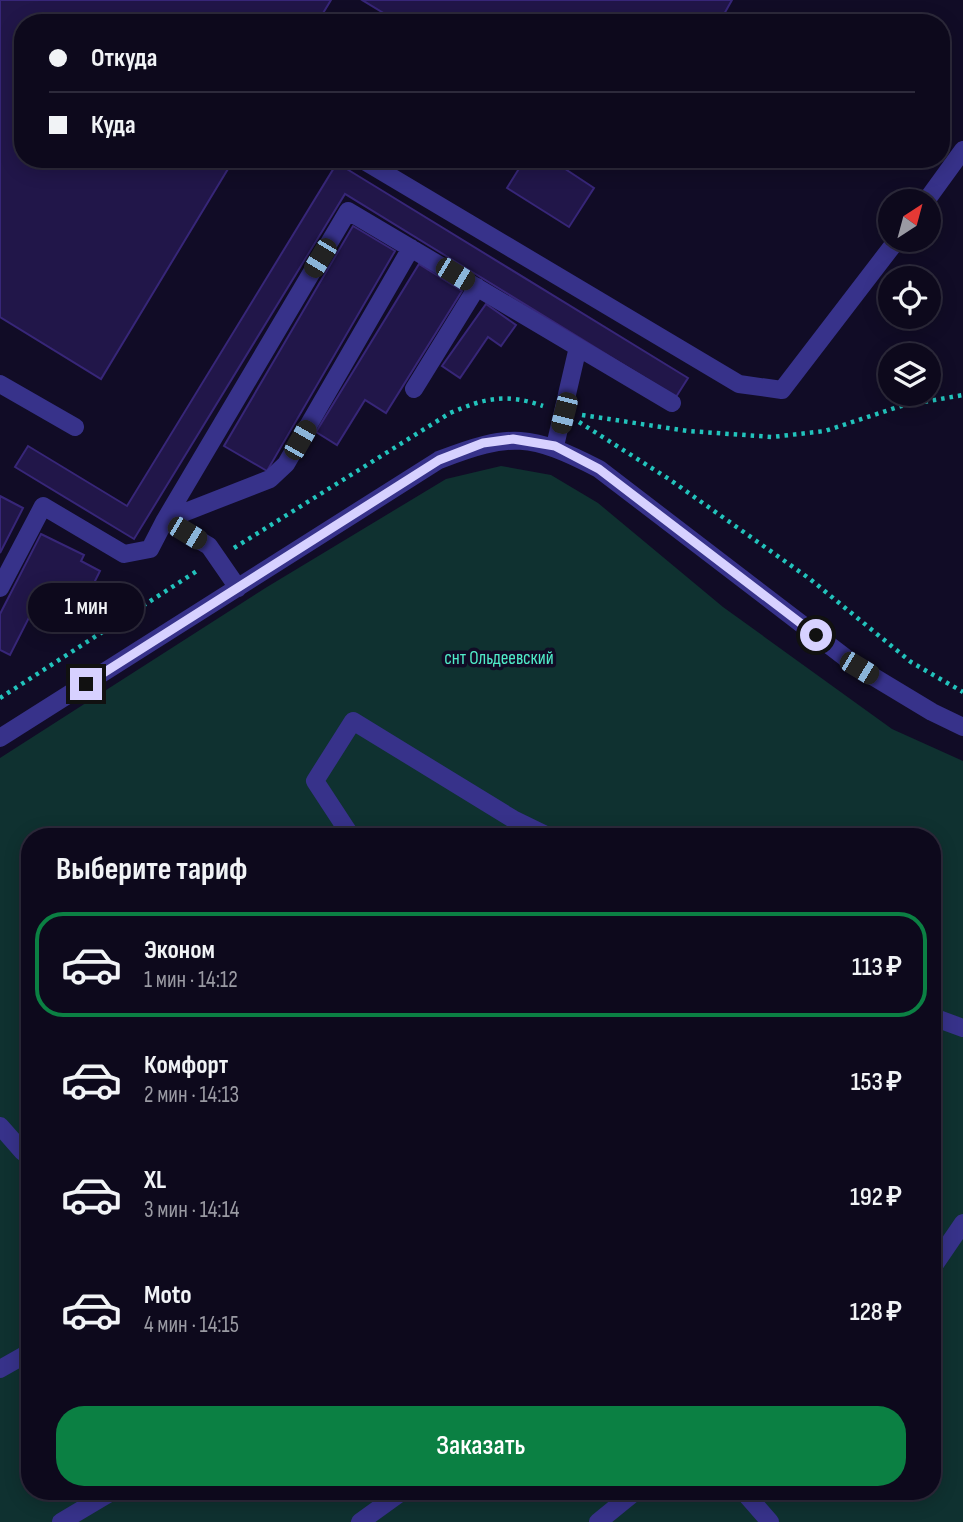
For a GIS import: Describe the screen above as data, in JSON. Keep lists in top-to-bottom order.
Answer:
{
  "parks": ["снт Ольдеевский"],
  "north": "top right",
  "page": {
    "banner": ["Откуда", "Куда"],
    "bubble": "1 мин",
    "heading": "Выберите тариф",
    "list": [
      {
        "name": "Эконом",
        "note": "1 мин · 14:12",
        "value": "113 ₽"
      },
      {
        "name": "Комфорт",
        "note": "2 мин · 14:13",
        "value": "153 ₽"
      },
      {
        "name": "XL",
        "note": "3 мин · 14:14",
        "value": "192 ₽"
      },
      {
        "name": "Moto",
        "note": "4 мин · 14:15",
        "value": "128 ₽"
      }
    ],
    "buttons": "Заказать"
  }
}
